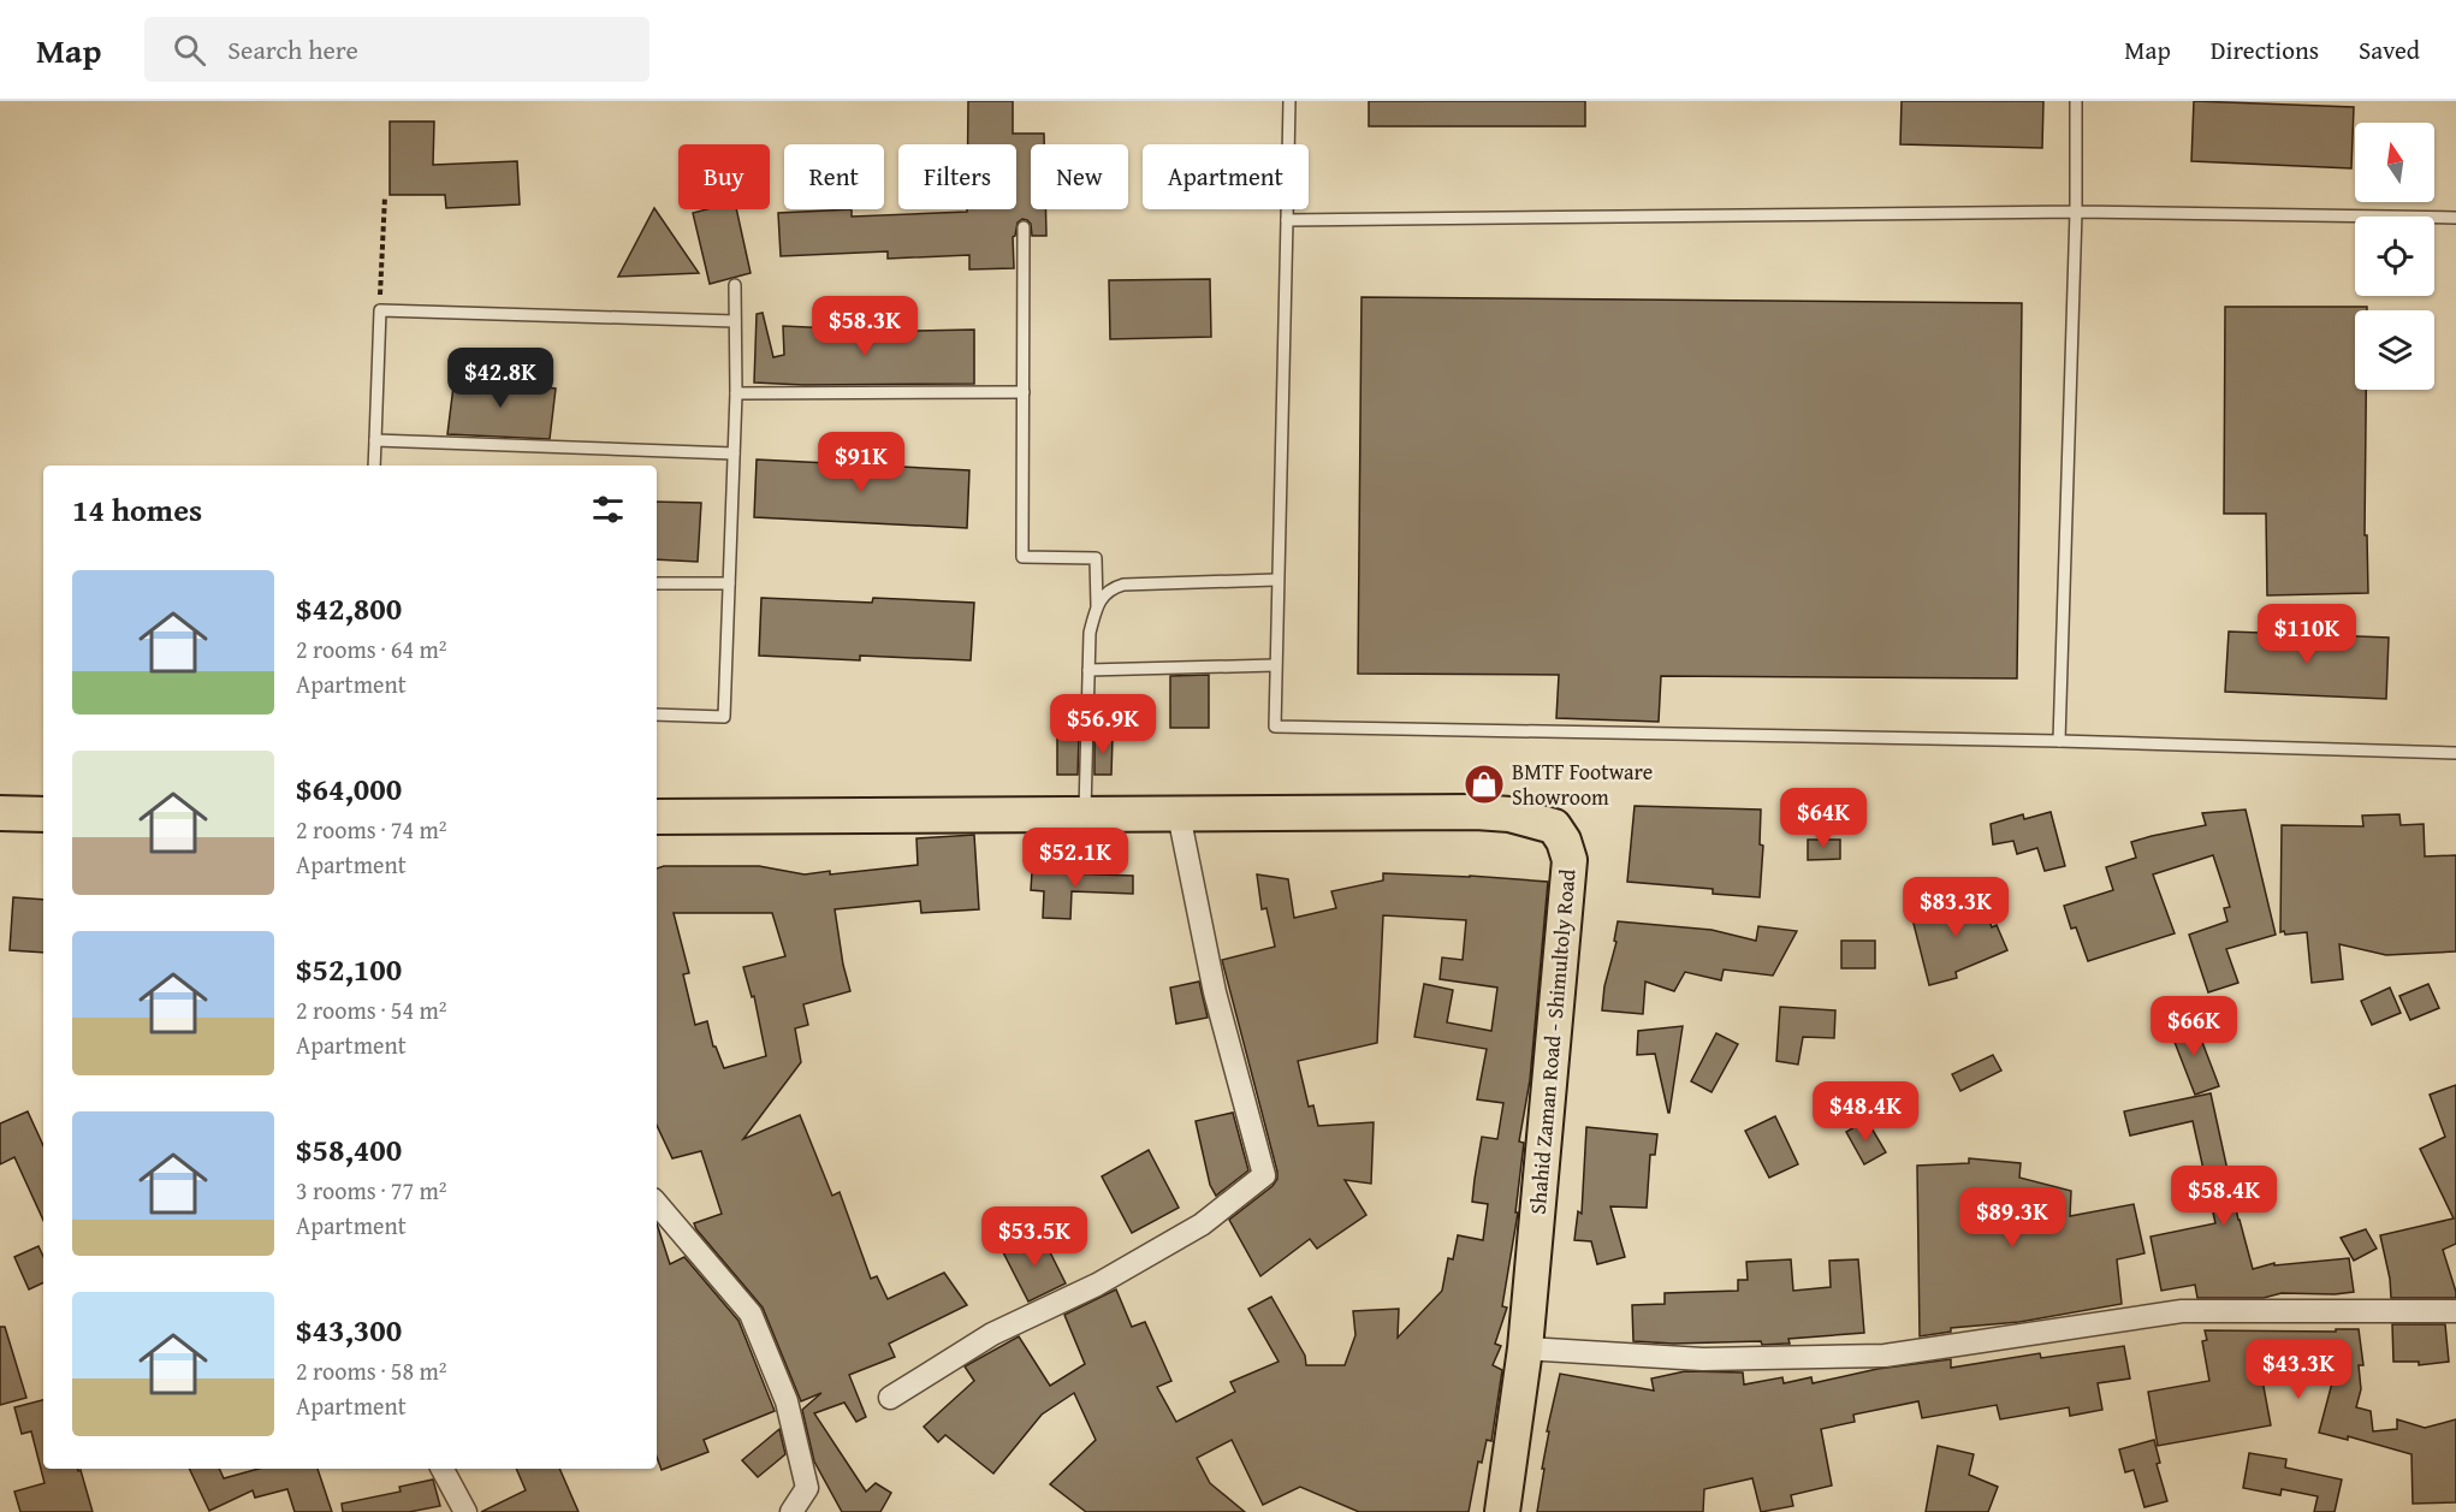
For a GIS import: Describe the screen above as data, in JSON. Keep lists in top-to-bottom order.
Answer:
{
  "streets": {
    "main road": ["Shahid Zaman Road - Shimultoly Road"]
  },
  "places": {
    "shop": ["BMTF Footware Showroom"]
  },
  "north": "top",
  "page": {
    "header": "Map",
    "search": "Search here",
    "nav": ["Map", "Directions", "Saved"],
    "chip": [
      "Buy",
      "Rent",
      "Filters",
      "New",
      "Apartment"
    ],
    "price": [
      "$58.3K",
      "$42.8K",
      "$91K",
      "$110K",
      "$56.9K",
      "$64K",
      "$52.1K",
      "$83.3K",
      "$66K",
      "$48.4K",
      "$58.4K",
      "$89.3K",
      "$53.5K",
      "$43.3K"
    ],
    "heading": "14 homes",
    "list": [
      {
        "name": "$42,800",
        "note": "2 rooms · 64 m² · Apartment"
      },
      {
        "name": "$64,000",
        "note": "2 rooms · 74 m² · Apartment"
      },
      {
        "name": "$52,100",
        "note": "2 rooms · 54 m² · Apartment"
      },
      {
        "name": "$58,400",
        "note": "3 rooms · 77 m² · Apartment"
      },
      {
        "name": "$43,300",
        "note": "2 rooms · 58 m² · Apartment"
      }
    ]
  }
}
